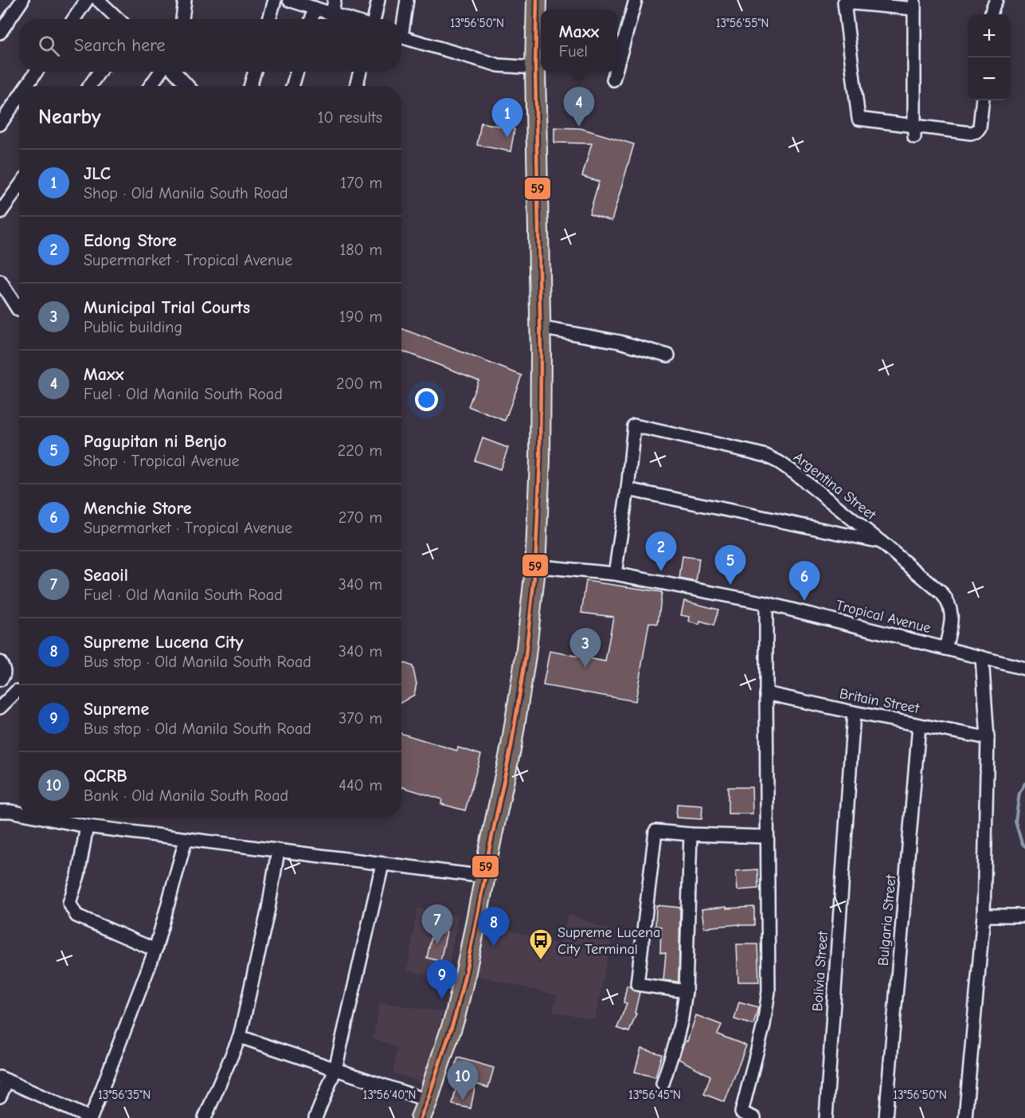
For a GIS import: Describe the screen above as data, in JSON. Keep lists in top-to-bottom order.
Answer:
{
  "streets": {
    "street": [
      "Argentina Street",
      "Tropical Avenue",
      "Britain Street",
      "Bulgaria Street",
      "Bolivia Street"
    ]
  },
  "crossings": [
    ["Argentina Street", "Tropical Avenue"],
    ["Britain Street", "Bulgaria Street"],
    ["Britain Street", "Bolivia Street"]
  ],
  "places": {
    "bus stop": ["Supreme Lucena City Terminal"]
  },
  "lines": ["transit line 59"],
  "page": {
    "popup": ["Maxx", "Fuel"],
    "map_buttons": ["+", "−"],
    "search": "Search here",
    "heading": ["Nearby", "10 results"],
    "pins": [
      "4",
      "1",
      "2",
      "5",
      "6",
      "3",
      "7",
      "8",
      "9",
      "10"
    ],
    "list": [
      {
        "mark": "1",
        "name": "JLC",
        "note": "Shop · Old Manila South Road",
        "value": "170 m"
      },
      {
        "mark": "2",
        "name": "Edong Store",
        "note": "Supermarket · Tropical Avenue",
        "value": "180 m"
      },
      {
        "mark": "3",
        "name": "Municipal Trial Courts",
        "note": "Public building",
        "value": "190 m"
      },
      {
        "mark": "4",
        "name": "Maxx",
        "note": "Fuel · Old Manila South Road",
        "value": "200 m"
      },
      {
        "mark": "5",
        "name": "Pagupitan ni Benjo",
        "note": "Shop · Tropical Avenue",
        "value": "220 m"
      },
      {
        "mark": "6",
        "name": "Menchie Store",
        "note": "Supermarket · Tropical Avenue",
        "value": "270 m"
      },
      {
        "mark": "7",
        "name": "Seaoil",
        "note": "Fuel · Old Manila South Road",
        "value": "340 m"
      },
      {
        "mark": "8",
        "name": "Supreme Lucena City",
        "note": "Bus stop · Old Manila South Road",
        "value": "340 m"
      },
      {
        "mark": "9",
        "name": "Supreme",
        "note": "Bus stop · Old Manila South Road",
        "value": "370 m"
      },
      {
        "mark": "10",
        "name": "QCRB",
        "note": "Bank · Old Manila South Road",
        "value": "440 m"
      }
    ]
  },
  "coordinates": [
    "13°56'50\"N",
    "13°56'55\"N",
    "13°56'35\"N",
    "13°56'40\"N",
    "13°56'45\"N"
  ]
}
